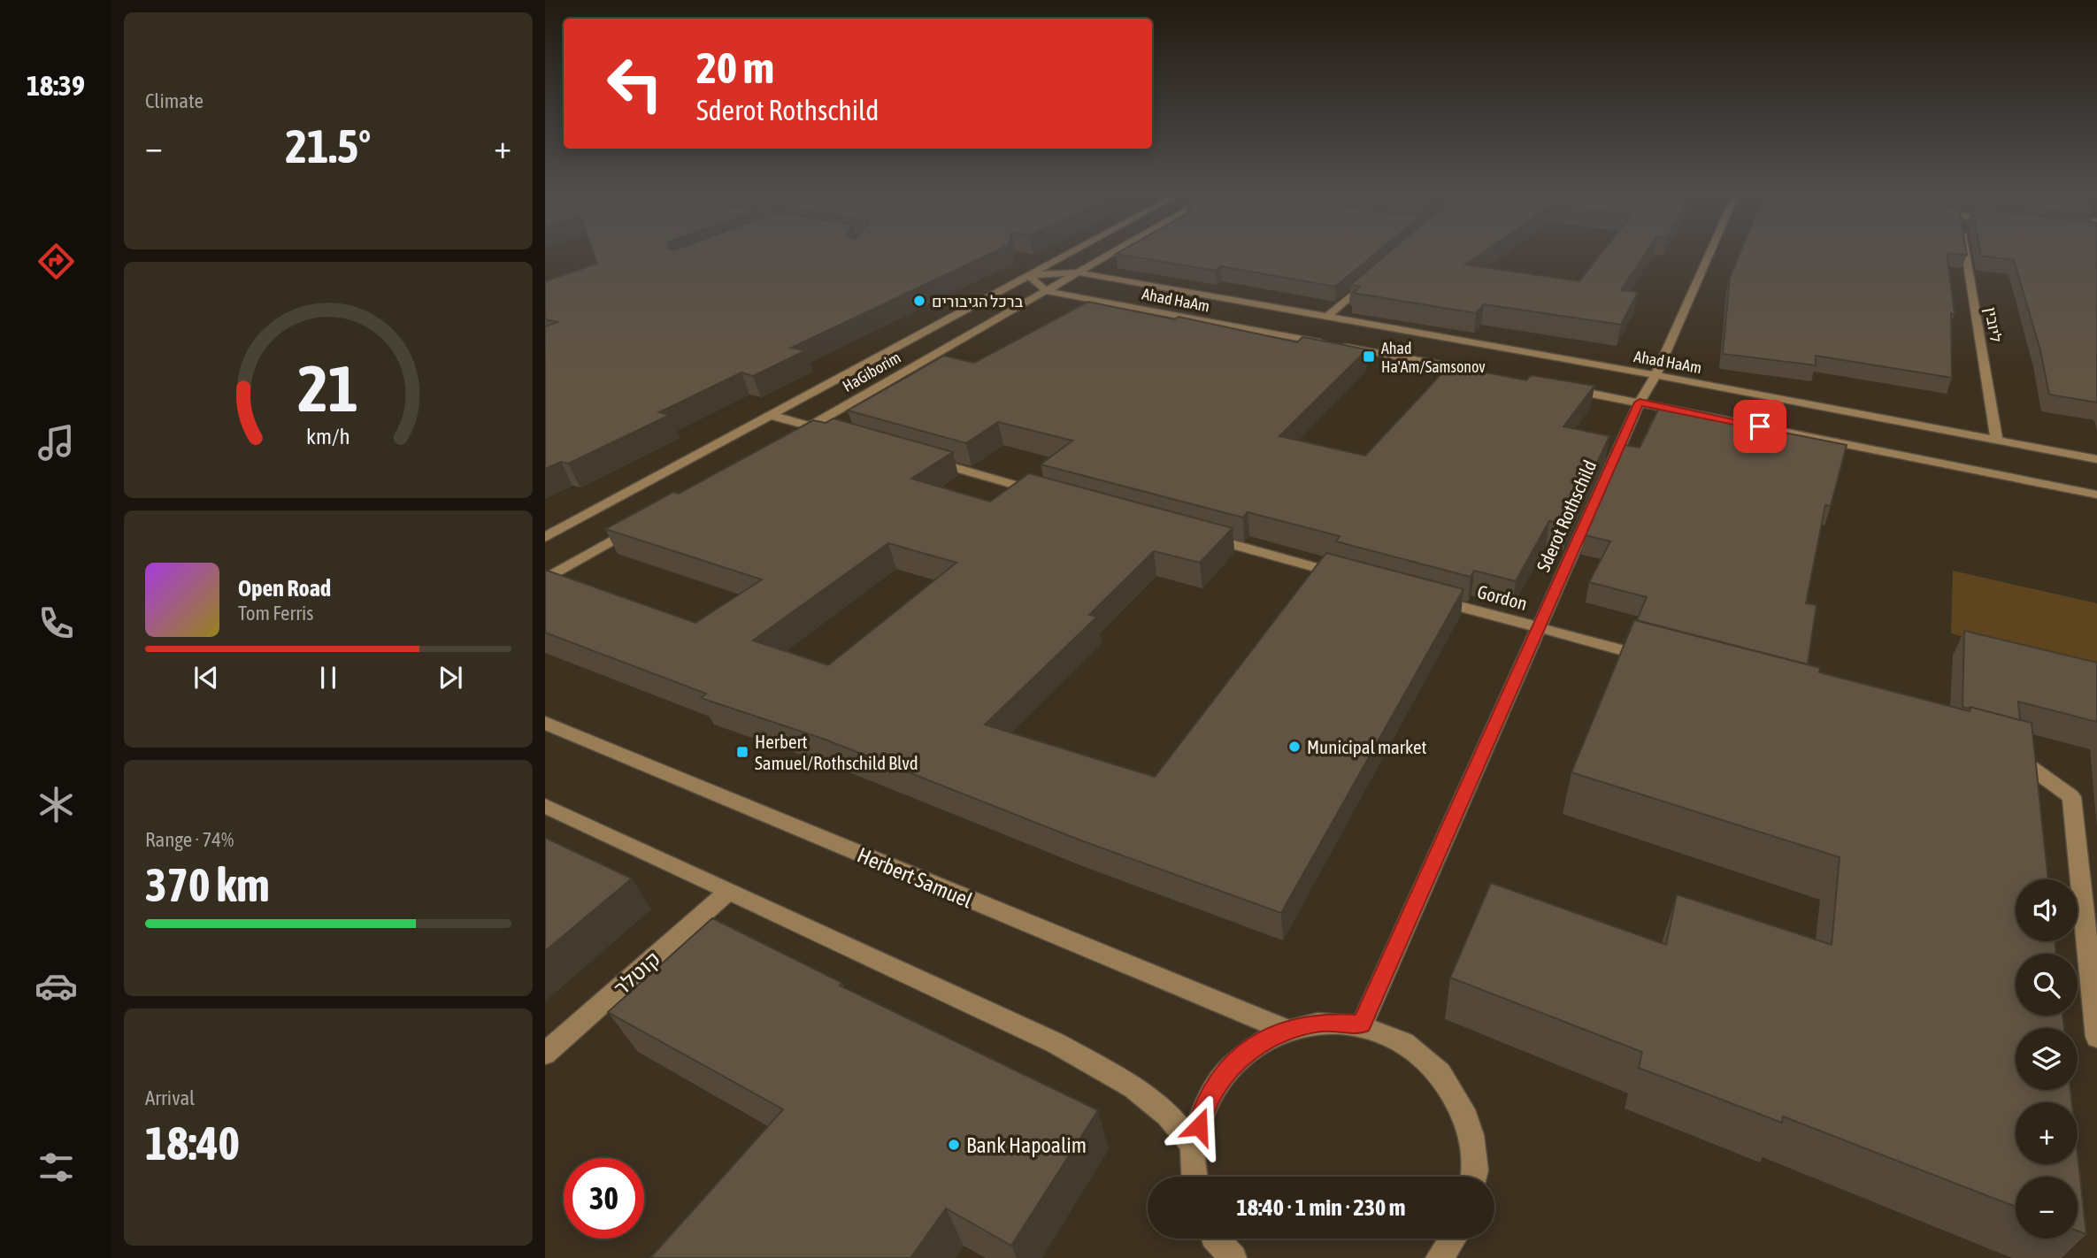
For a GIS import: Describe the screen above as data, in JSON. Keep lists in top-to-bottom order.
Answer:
{
  "streets": {
    "street": [
      "Ahad HaAm",
      "ליובין",
      "HaGiborim",
      "Sderot Rothschild",
      "Gordon",
      "Herbert Samuel",
      "קוטלר"
    ]
  },
  "crossings": [
    ["Ahad HaAm", "ליובין"],
    ["Ahad HaAm", "HaGiborim"],
    ["Ahad HaAm", "Sderot Rothschild"],
    ["Sderot Rothschild", "Gordon"]
  ],
  "places": {
    "other": ["ברכל הגיבורים", "Municipal market", "Bank Hapoalim"],
    "transit": ["Ahad Ha'Am/Samsonov", "Herbert Samuel/Rothschild Blvd"]
  },
  "page": {
    "tabs": "18:39",
    "tile": [
      "Climate",
      ["Range · 74%", "370 km"],
      ["Arrival", "18:40"]
    ],
    "turn": ["20 m", "Sderot Rothschild"],
    "heat": ["−", "21.5°", "+"],
    "song": ["Open Road", "Tom Ferris"],
    "map_buttons": ["+", "−"],
    "limit": "30",
    "trip": "18:40 · 1 min · 230 m",
    "gauge": ["21", "km/h"]
  }
}
